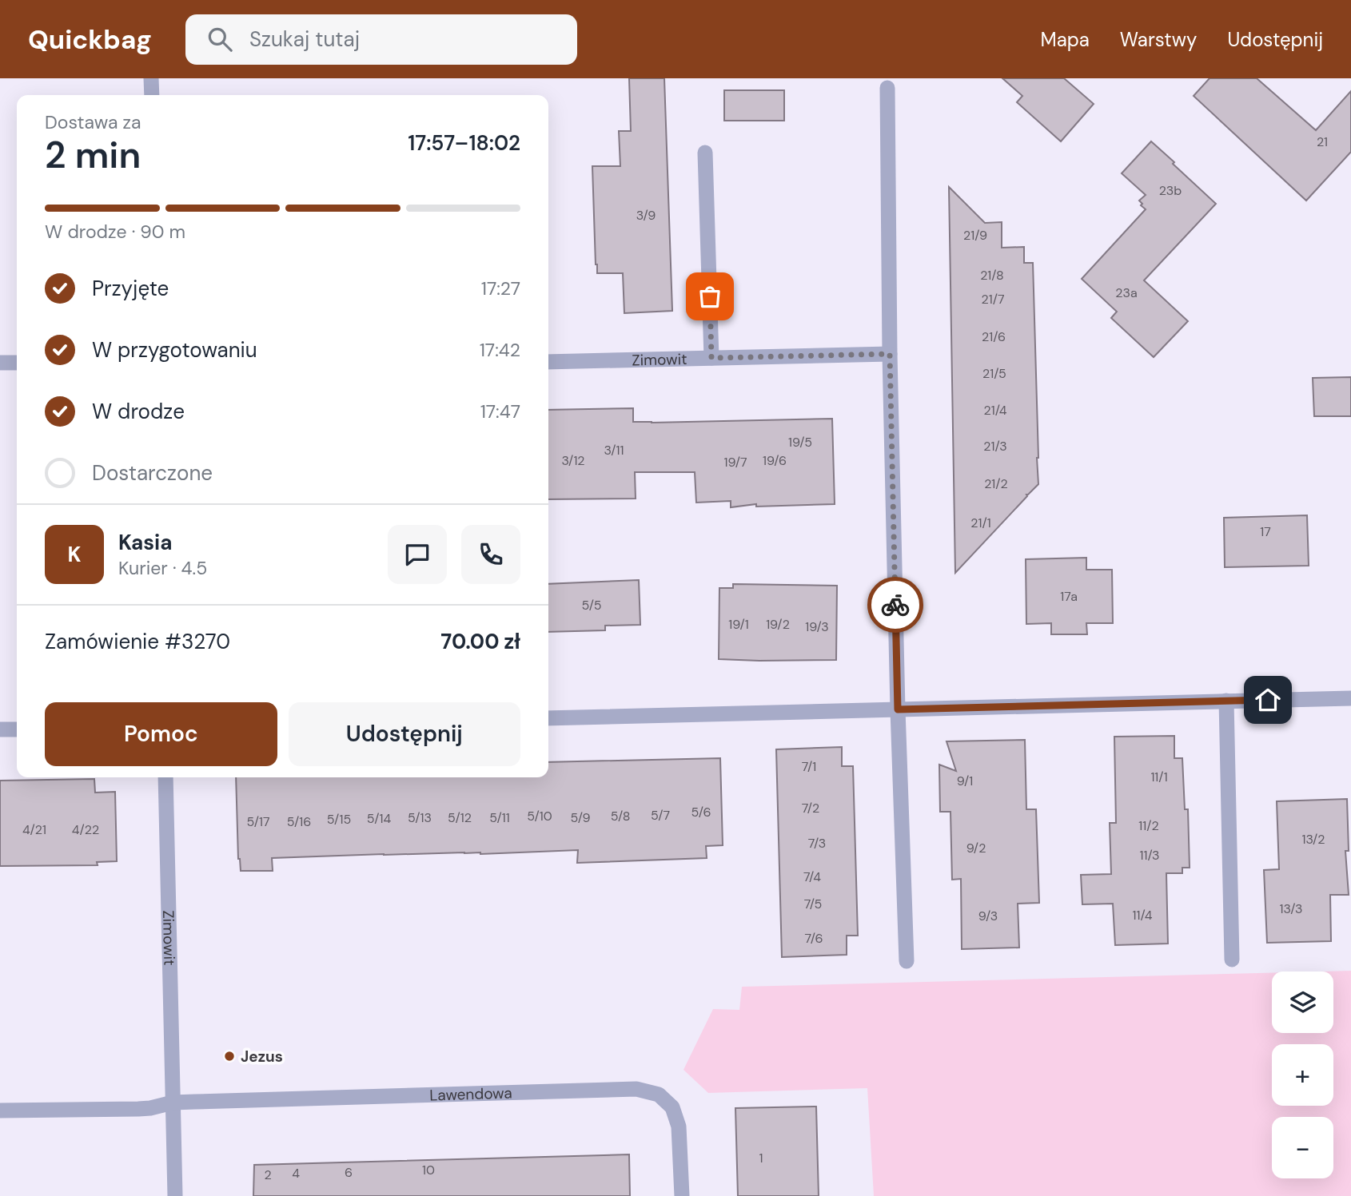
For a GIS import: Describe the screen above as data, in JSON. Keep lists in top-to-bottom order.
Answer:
{
  "streets": {
    "street": ["Zimowit", "Lawendowa"]
  },
  "crossings": [
    ["Zimowit", "Lawendowa"]
  ],
  "places": ["Jezus"],
  "house_numbers": [
    "21",
    "23b",
    "3/9",
    "21/9",
    "21/8",
    "23a",
    "21/7",
    "21/6",
    "21/5",
    "21/4",
    "19/5",
    "21/3",
    "3/11",
    "3/12",
    "19/6",
    "19/7",
    "21/2",
    "21/1",
    "17",
    "17a",
    "5/5",
    "19/1",
    "19/2",
    "19/3",
    "7/1",
    "11/1",
    "9/1",
    "7/2",
    "5/6",
    "5/7",
    "5/10",
    "5/8",
    "5/13",
    "5/12",
    "5/11",
    "5/9",
    "5/14",
    "5/15",
    "5/17",
    "5/16",
    "11/2",
    "4/21",
    "4/22",
    "13/2",
    "7/3",
    "9/2",
    "11/3",
    "7/4",
    "7/5",
    "13/3",
    "11/4",
    "9/3",
    "7/6",
    "1",
    "10",
    "6",
    "4",
    "2"
  ],
  "page": {
    "header": "Quickbag",
    "search": "Szukaj tutaj",
    "nav": ["Mapa", "Warstwy", "Udostępnij"],
    "heading": ["2 min", "Dostawa za", "17:57–18:02"],
    "panel": [
      "Kasia",
      "Kurier · 4.5",
      "Zamówienie #3270",
      "70.00 zł"
    ],
    "bar": "W drodze · 90 m",
    "list": [
      ["Przyjęte", "17:27"],
      ["W przygotowaniu", "17:42"],
      ["W drodze", "17:47"],
      "Dostarczone"
    ],
    "round": "K",
    "buttons": ["Pomoc", "Udostępnij"],
    "map_buttons": ["+", "−"]
  }
}
